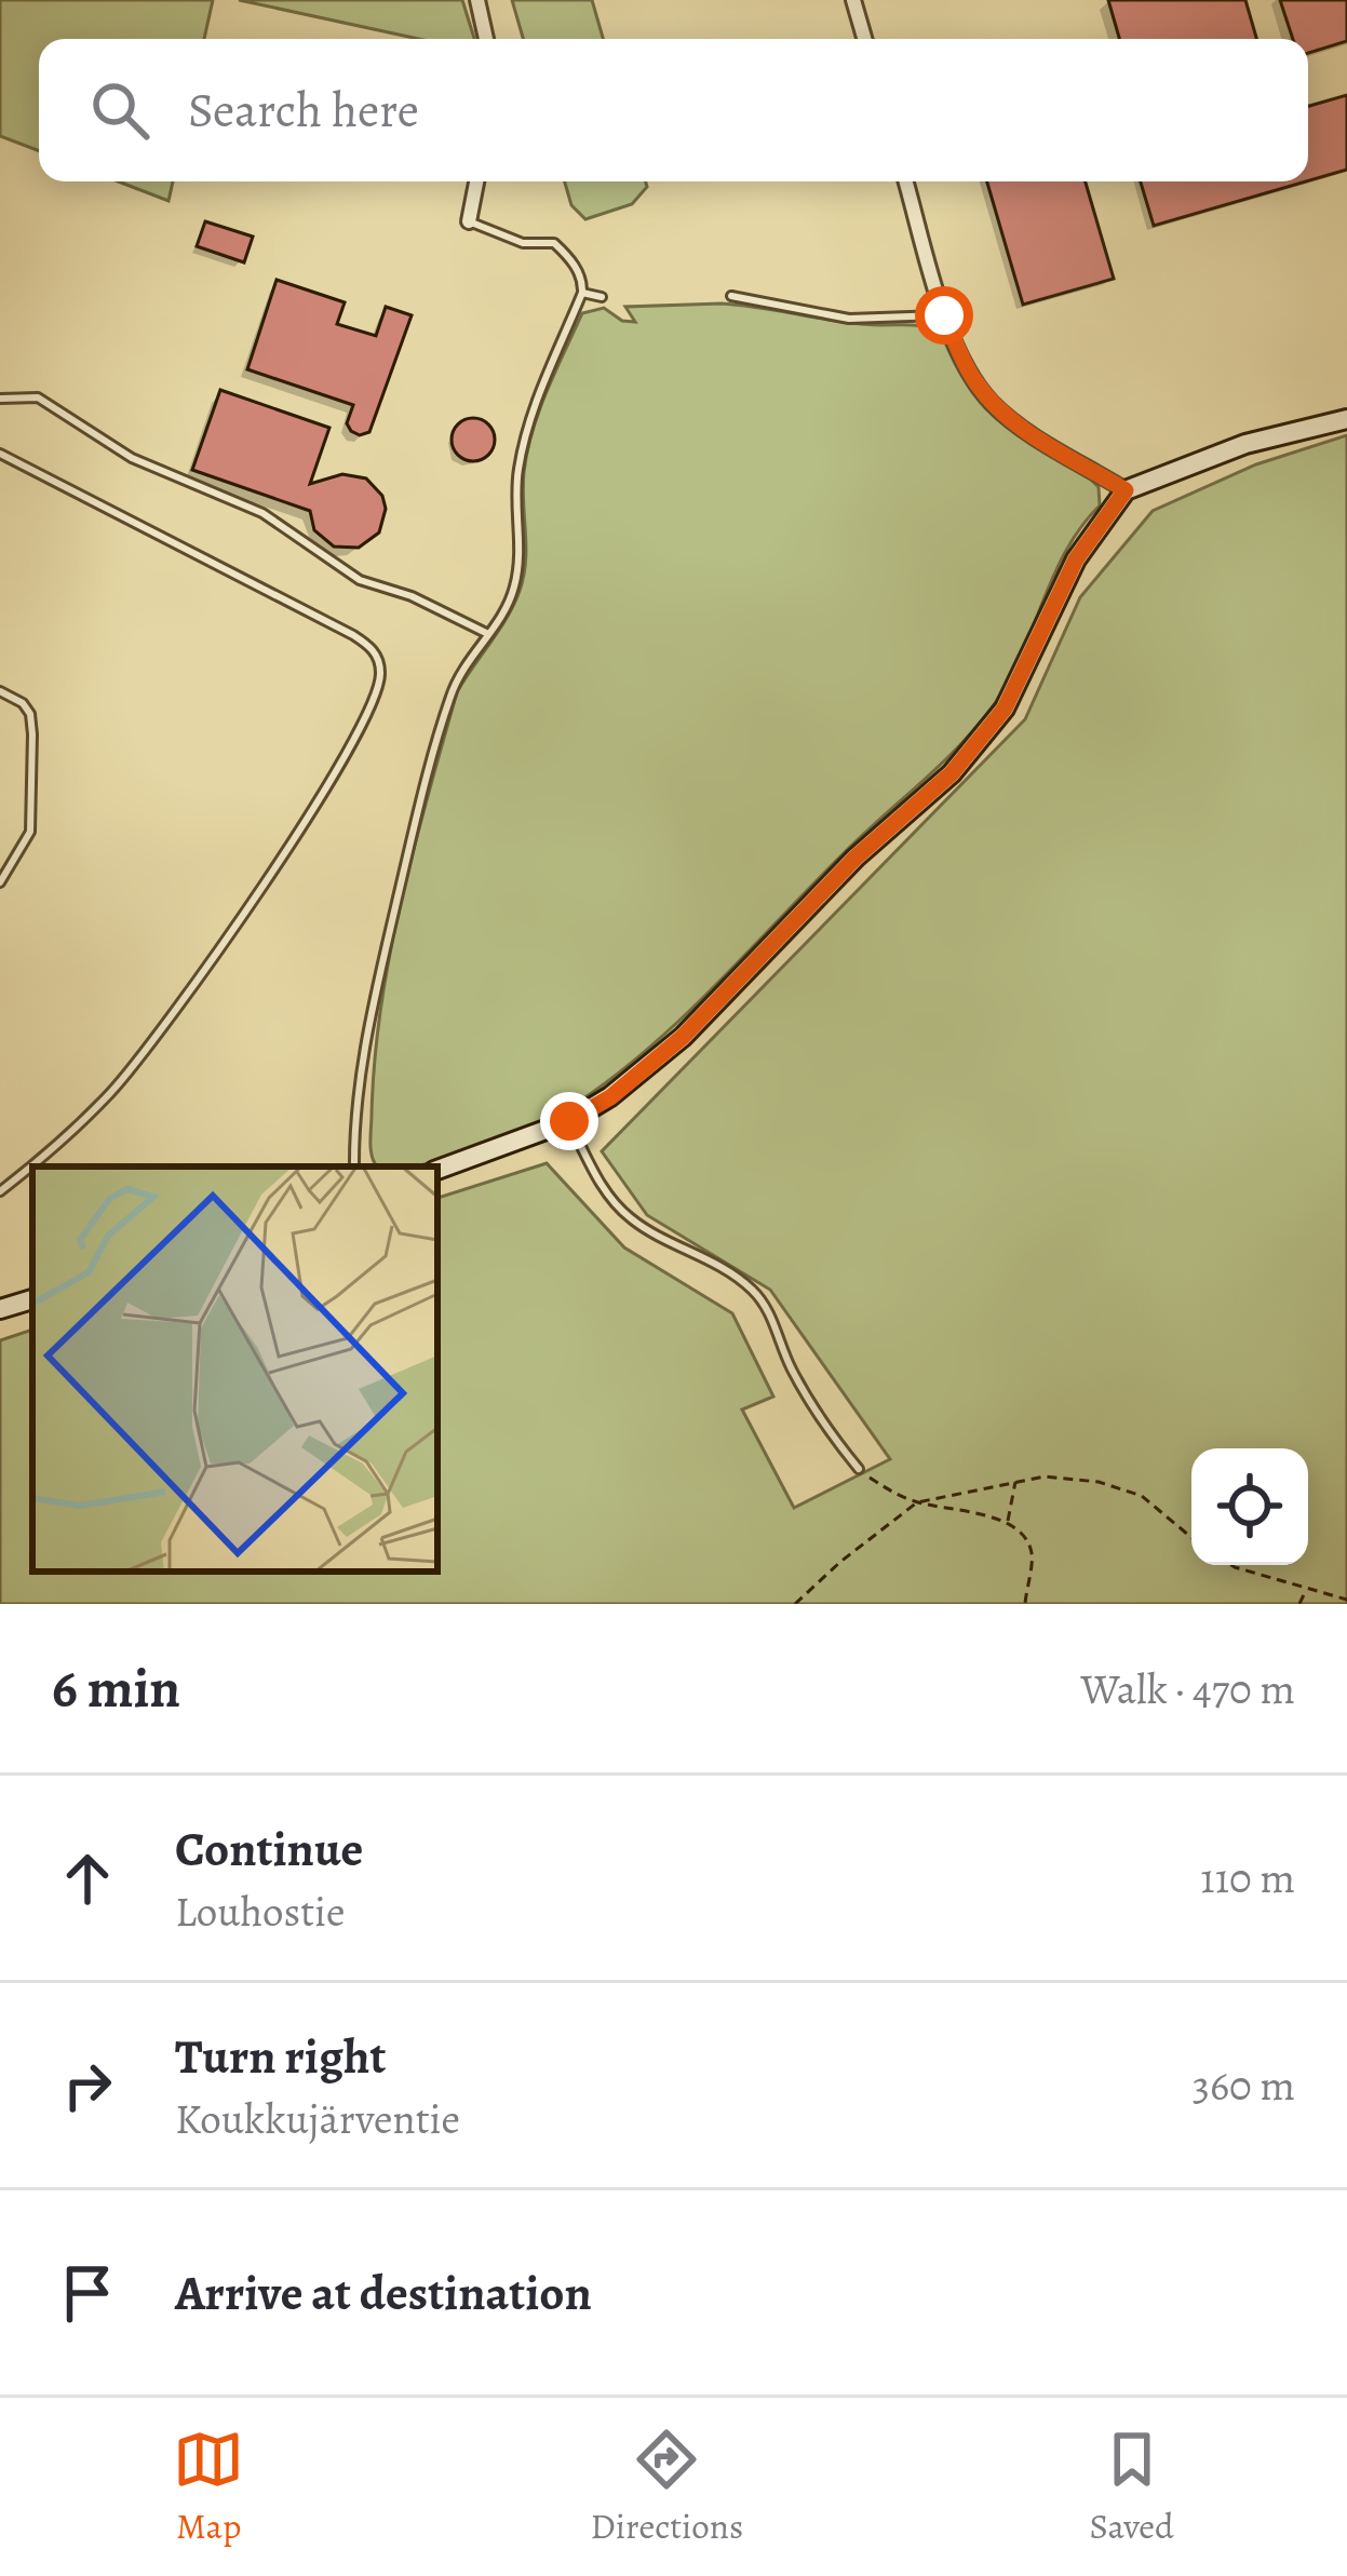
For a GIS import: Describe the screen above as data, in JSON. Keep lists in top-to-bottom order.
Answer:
{
  "page": {
    "search": "Search here",
    "heading": ["6 min", "Walk · 470 m"],
    "list": [
      ["Continue", "Louhostie", "110 m"],
      ["Turn right", "Koukkujärventie", "360 m"],
      "Arrive at destination"
    ],
    "nav": ["Map", "Directions", "Saved"]
  }
}
